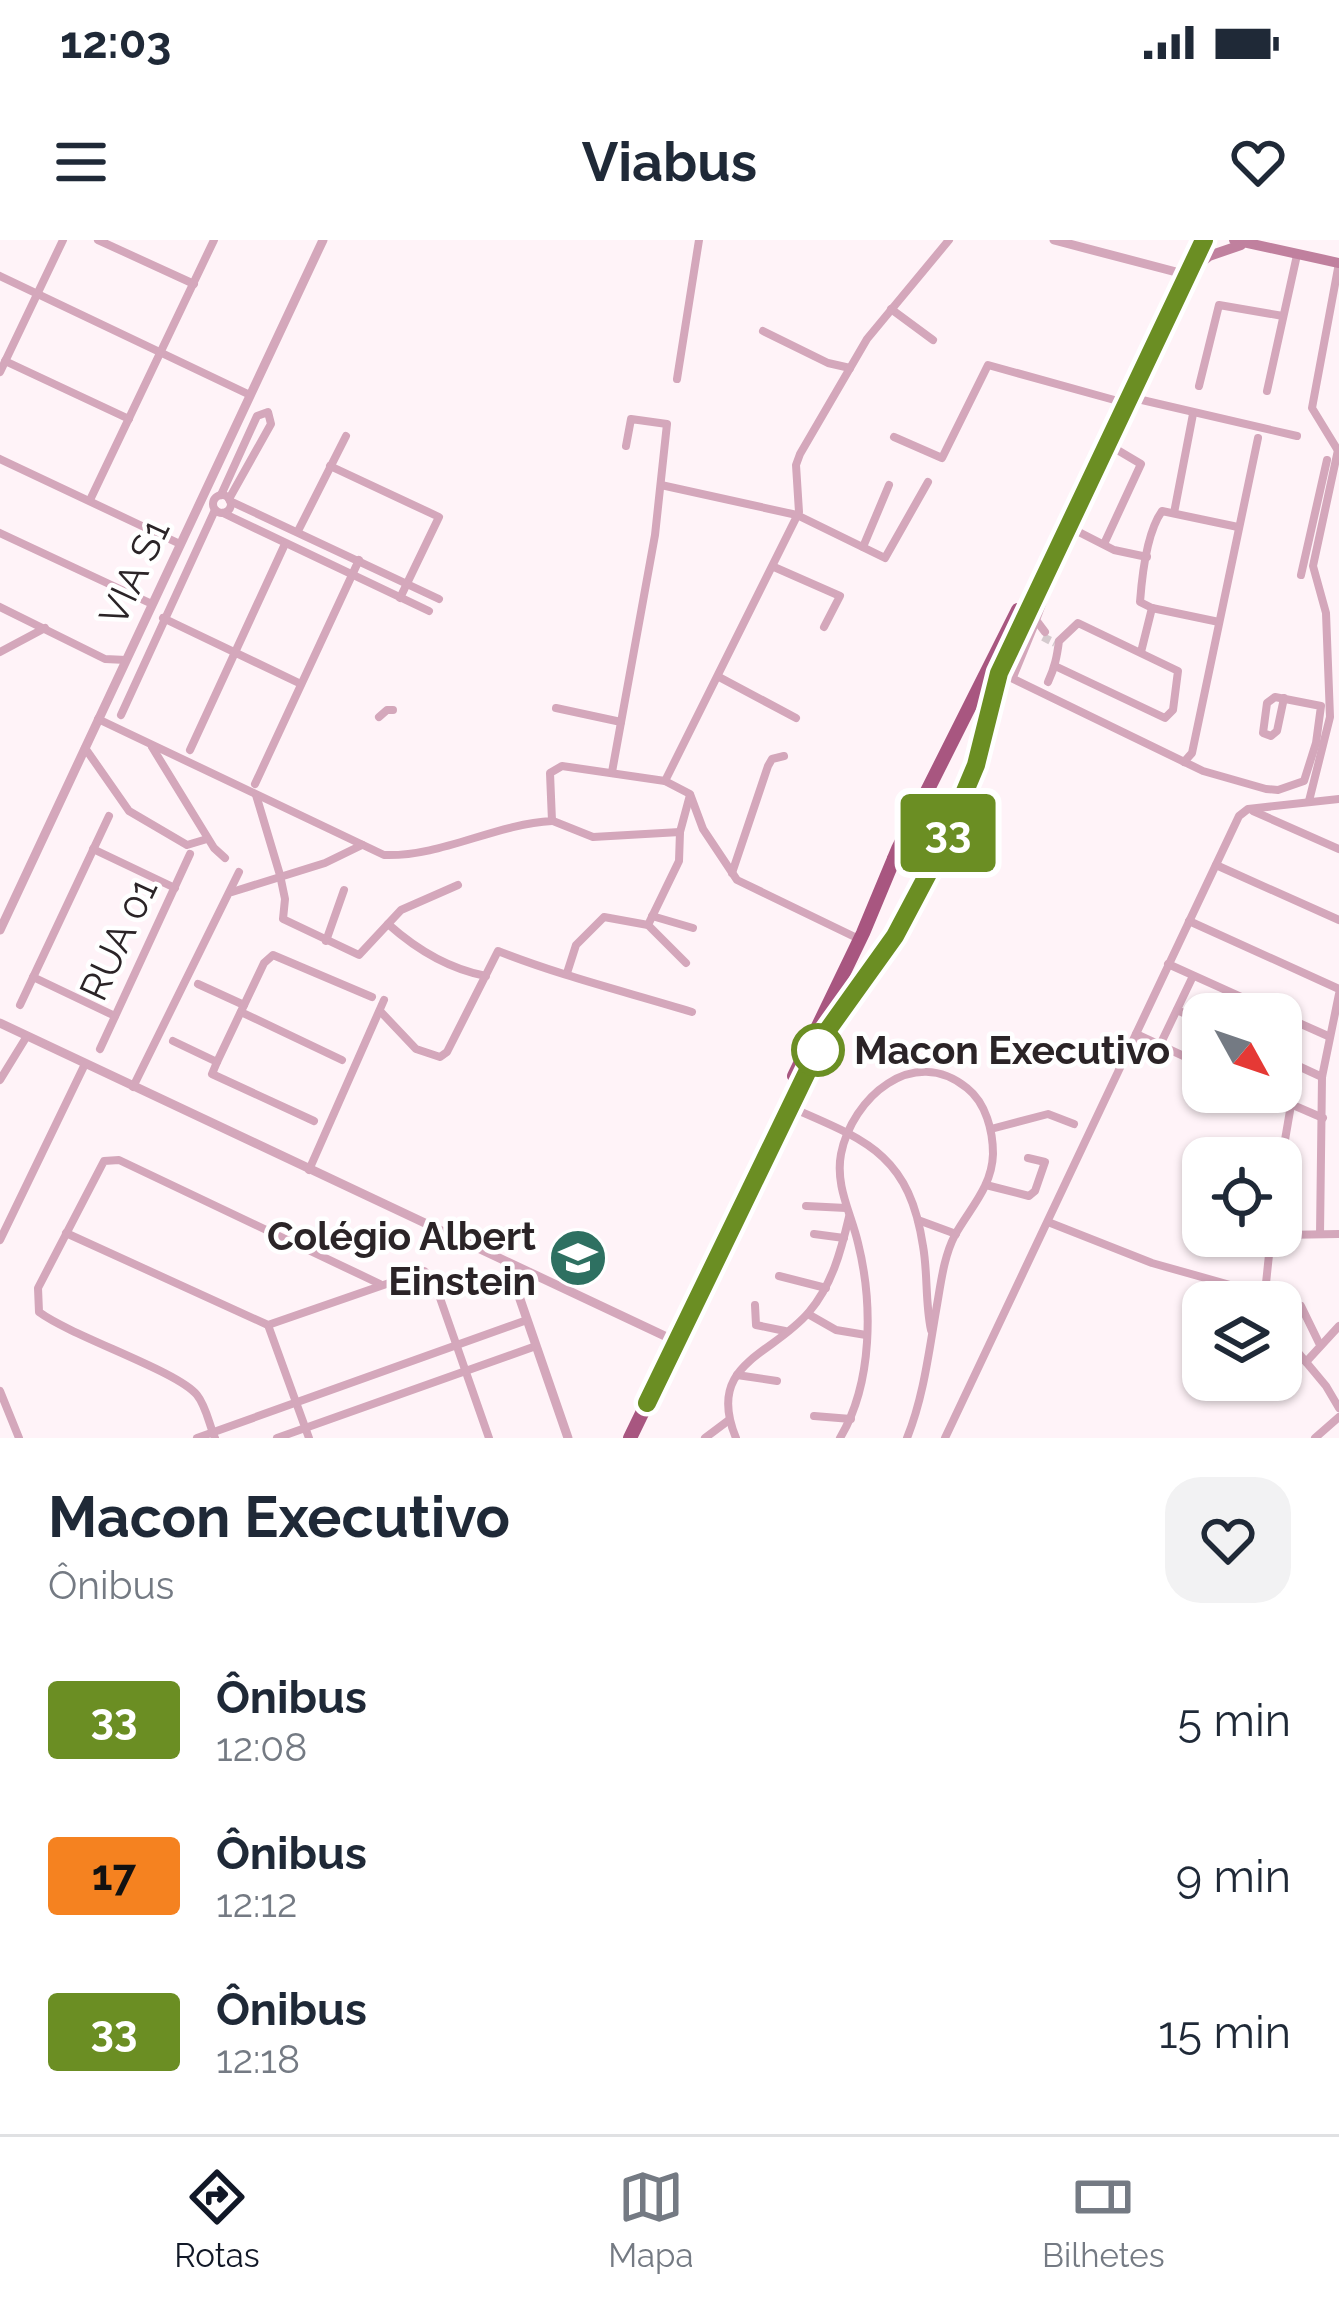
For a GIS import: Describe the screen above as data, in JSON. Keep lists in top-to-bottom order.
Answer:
{
  "streets": {
    "street": ["VIA S1", "RUA 01"]
  },
  "places": {
    "other": ["Macon Executivo"],
    "school or university": ["Colégio Albert Einstein"]
  },
  "lines": ["bus line 33"],
  "north": "bottom right",
  "page": {
    "status": "12:03",
    "header": "Viabus",
    "on_map": "33",
    "heading": ["Macon Executivo", "Ônibus"],
    "list": [
      {
        "mark": "33",
        "name": "Ônibus",
        "note": "12:08",
        "value": "5 min"
      },
      {
        "mark": "17",
        "name": "Ônibus",
        "note": "12:12",
        "value": "9 min"
      },
      {
        "mark": "33",
        "name": "Ônibus",
        "note": "12:18",
        "value": "15 min"
      }
    ],
    "tabs": ["Rotas", "Mapa", "Bilhetes"]
  }
}
